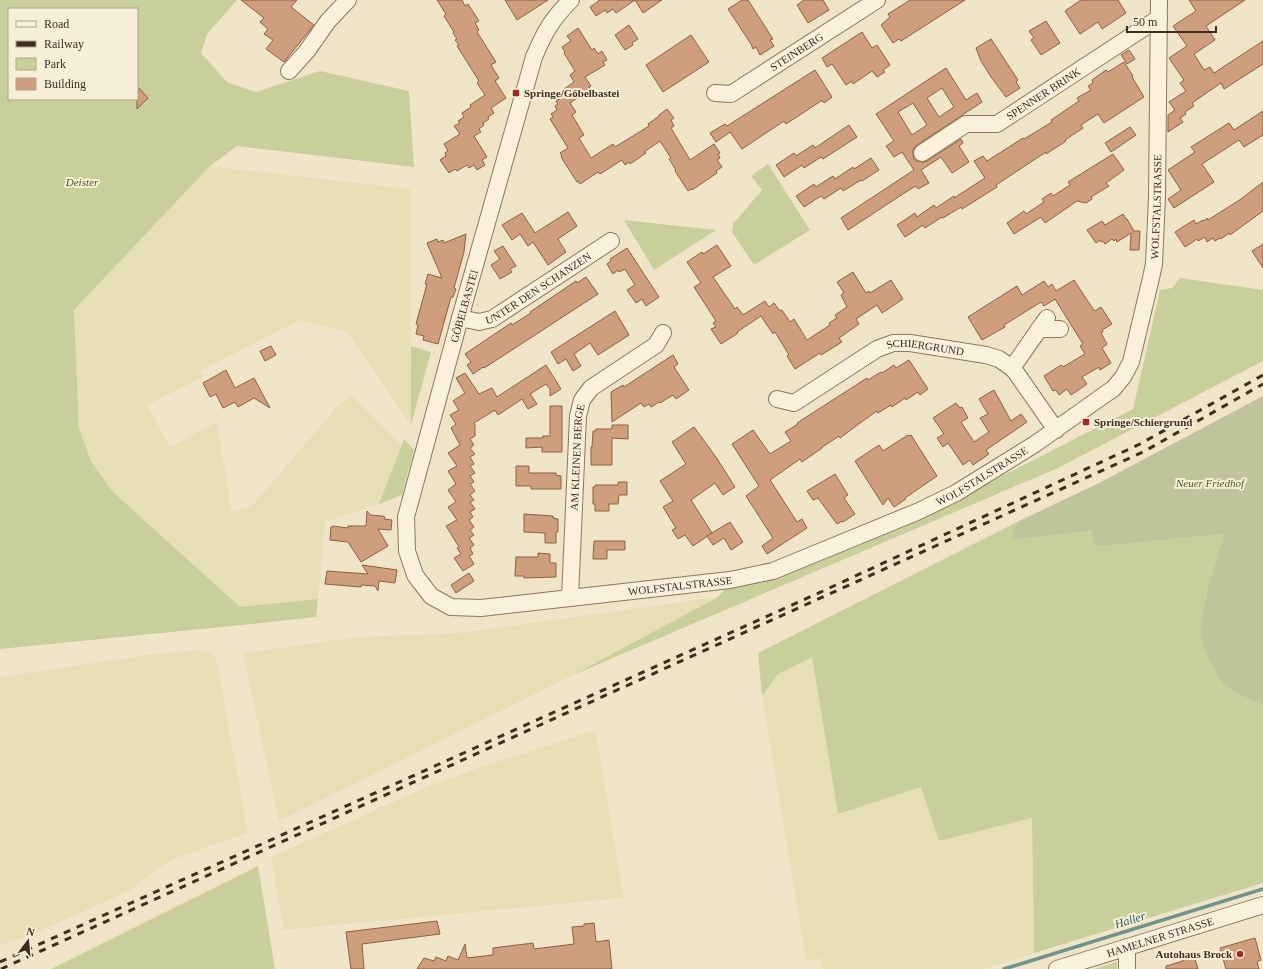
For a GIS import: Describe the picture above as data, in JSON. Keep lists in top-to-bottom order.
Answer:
{
  "streets": {
    "street": [
      "STEINBERG",
      "SPENNER BRINK",
      "WOLFSTALSTRASSE",
      "UNTER DEN SCHANZEN",
      "GÖBELBASTEI",
      "SCHIERGRUND",
      "AM KLEINEN BERGE",
      "HAMELNER STRASSE"
    ]
  },
  "crossings": [
    ["SPENNER BRINK", "WOLFSTALSTRASSE"],
    ["WOLFSTALSTRASSE", "GÖBELBASTEI"],
    ["WOLFSTALSTRASSE", "SCHIERGRUND"],
    ["WOLFSTALSTRASSE", "AM KLEINEN BERGE"],
    ["UNTER DEN SCHANZEN", "GÖBELBASTEI"]
  ],
  "water": ["Haller"],
  "parks": ["Deister", "Neuer Friedhof"],
  "places": {
    "transit": ["Springe/Göbelbastei", "Springe/Schiergrund"],
    "other": ["Autohaus Brock"]
  },
  "legend": [
    "Road",
    "Railway",
    "Park",
    "Building"
  ],
  "scale_bar": "50 m",
  "north": "top"
}
